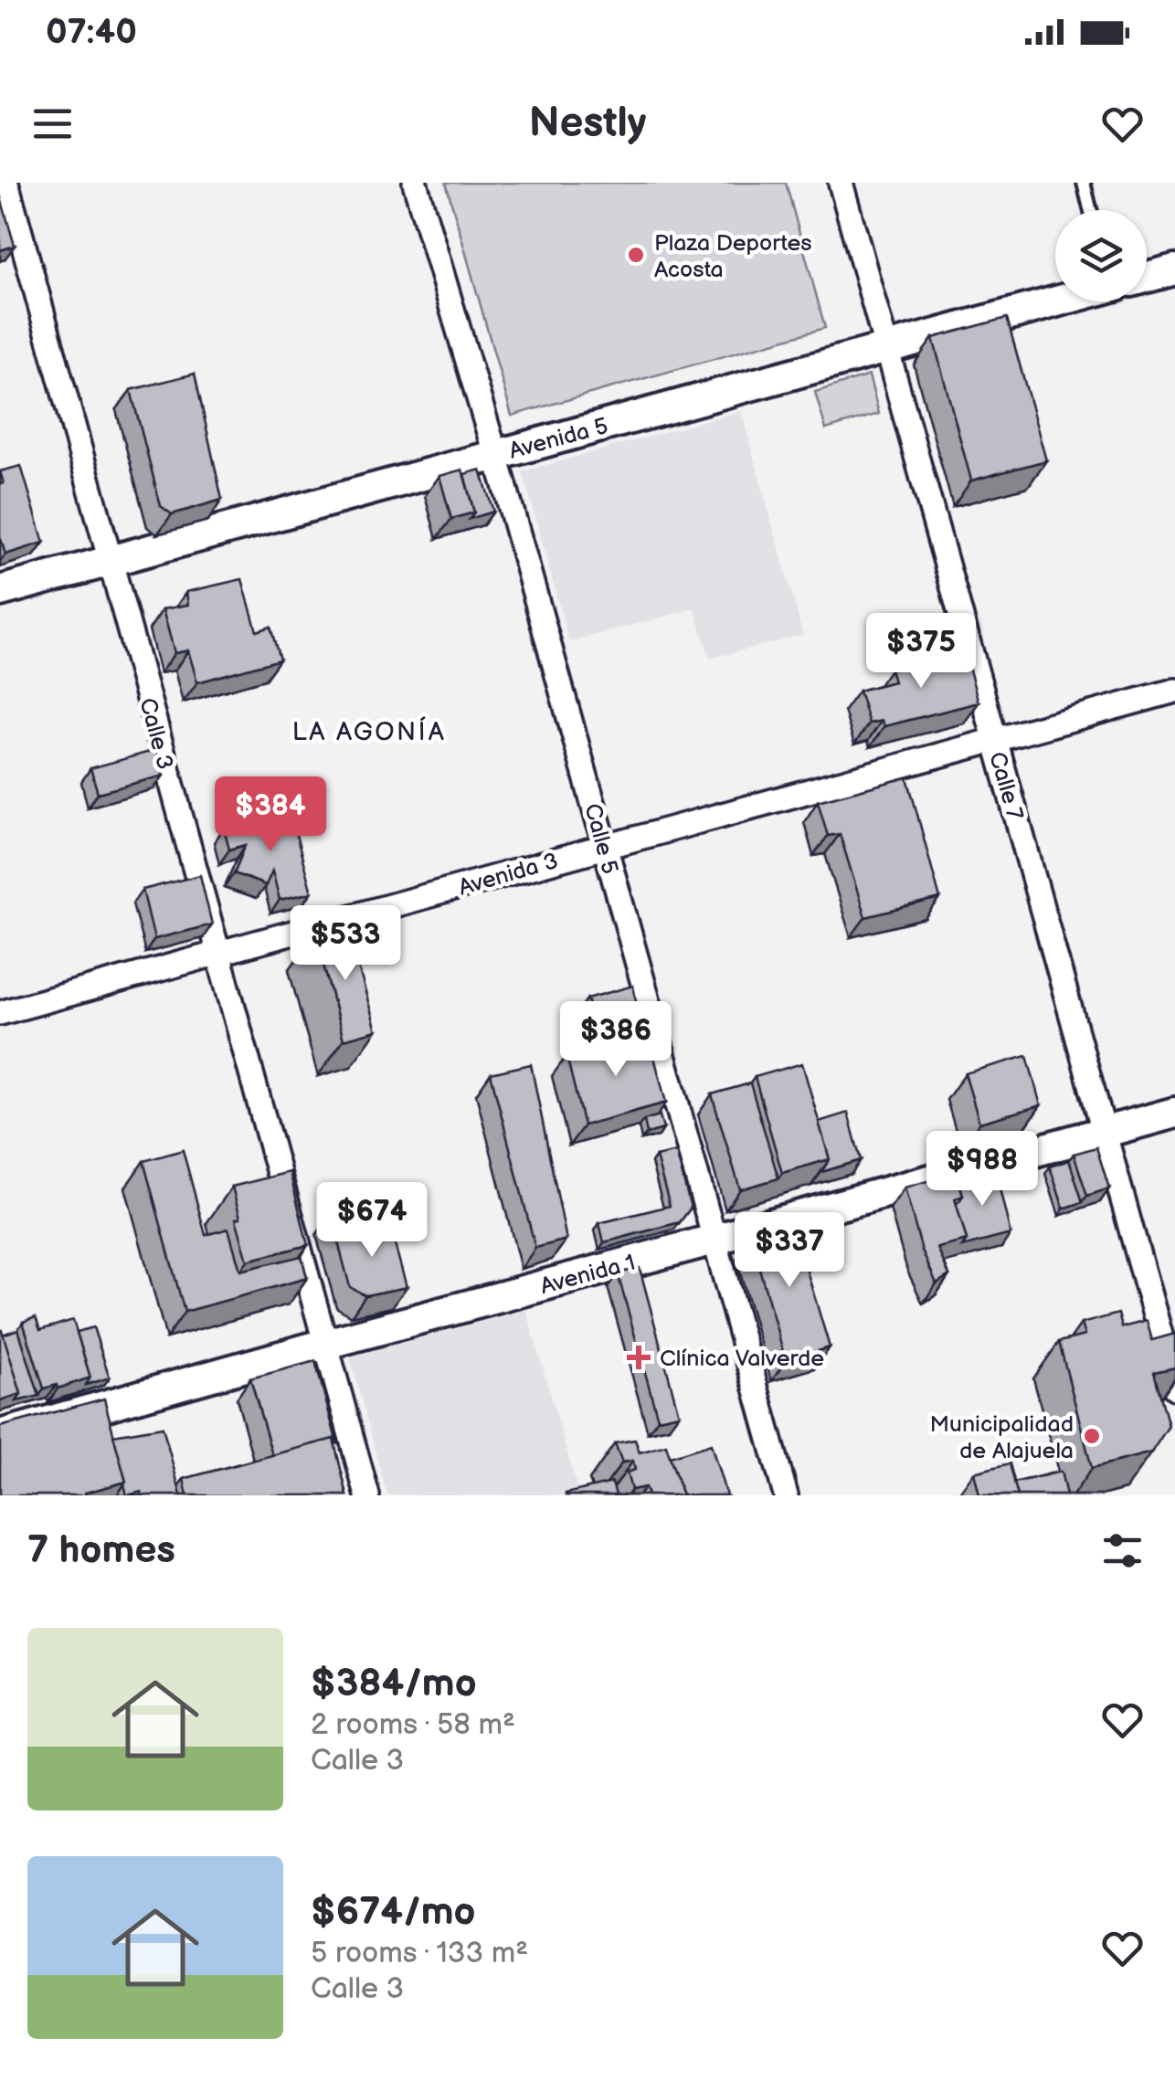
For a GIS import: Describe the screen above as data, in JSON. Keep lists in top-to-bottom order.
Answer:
{
  "streets": {
    "street": [
      "Avenida 5",
      "Calle 3",
      "Calle 7",
      "Calle 5",
      "Avenida 3",
      "Avenida 1"
    ]
  },
  "crossings": [
    ["Avenida 5", "Calle 3"],
    ["Avenida 5", "Calle 7"],
    ["Avenida 5", "Calle 5"],
    ["Calle 3", "Avenida 3"],
    ["Calle 3", "Avenida 1"],
    ["Calle 7", "Avenida 3"],
    ["Calle 7", "Avenida 1"],
    ["Calle 5", "Avenida 3"],
    ["Calle 5", "Avenida 1"]
  ],
  "districts": ["LA AGONÍA"],
  "places": {
    "other": ["Plaza Deportes Acosta", "Municipalidad de Alajuela"],
    "health": ["Clínica Valverde"]
  },
  "page": {
    "status": "07:40",
    "header": "Nestly",
    "price": [
      "$375",
      "$384",
      "$533",
      "$386",
      "$988",
      "$674",
      "$337"
    ],
    "heading": "7 homes",
    "list": [
      {
        "name": "$384/mo",
        "note": "2 rooms · 58 m² · Calle 3"
      },
      {
        "name": "$674/mo",
        "note": "5 rooms · 133 m² · Calle 3"
      }
    ]
  }
}
